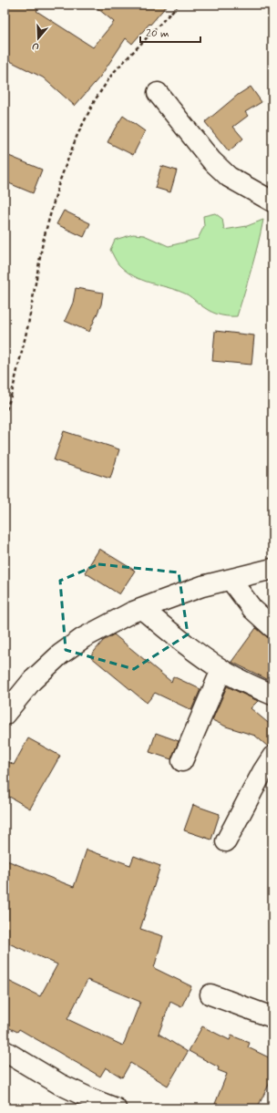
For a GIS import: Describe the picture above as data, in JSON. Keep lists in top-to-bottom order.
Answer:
{
  "scale_bar": "20 m",
  "north": "bottom"
}
